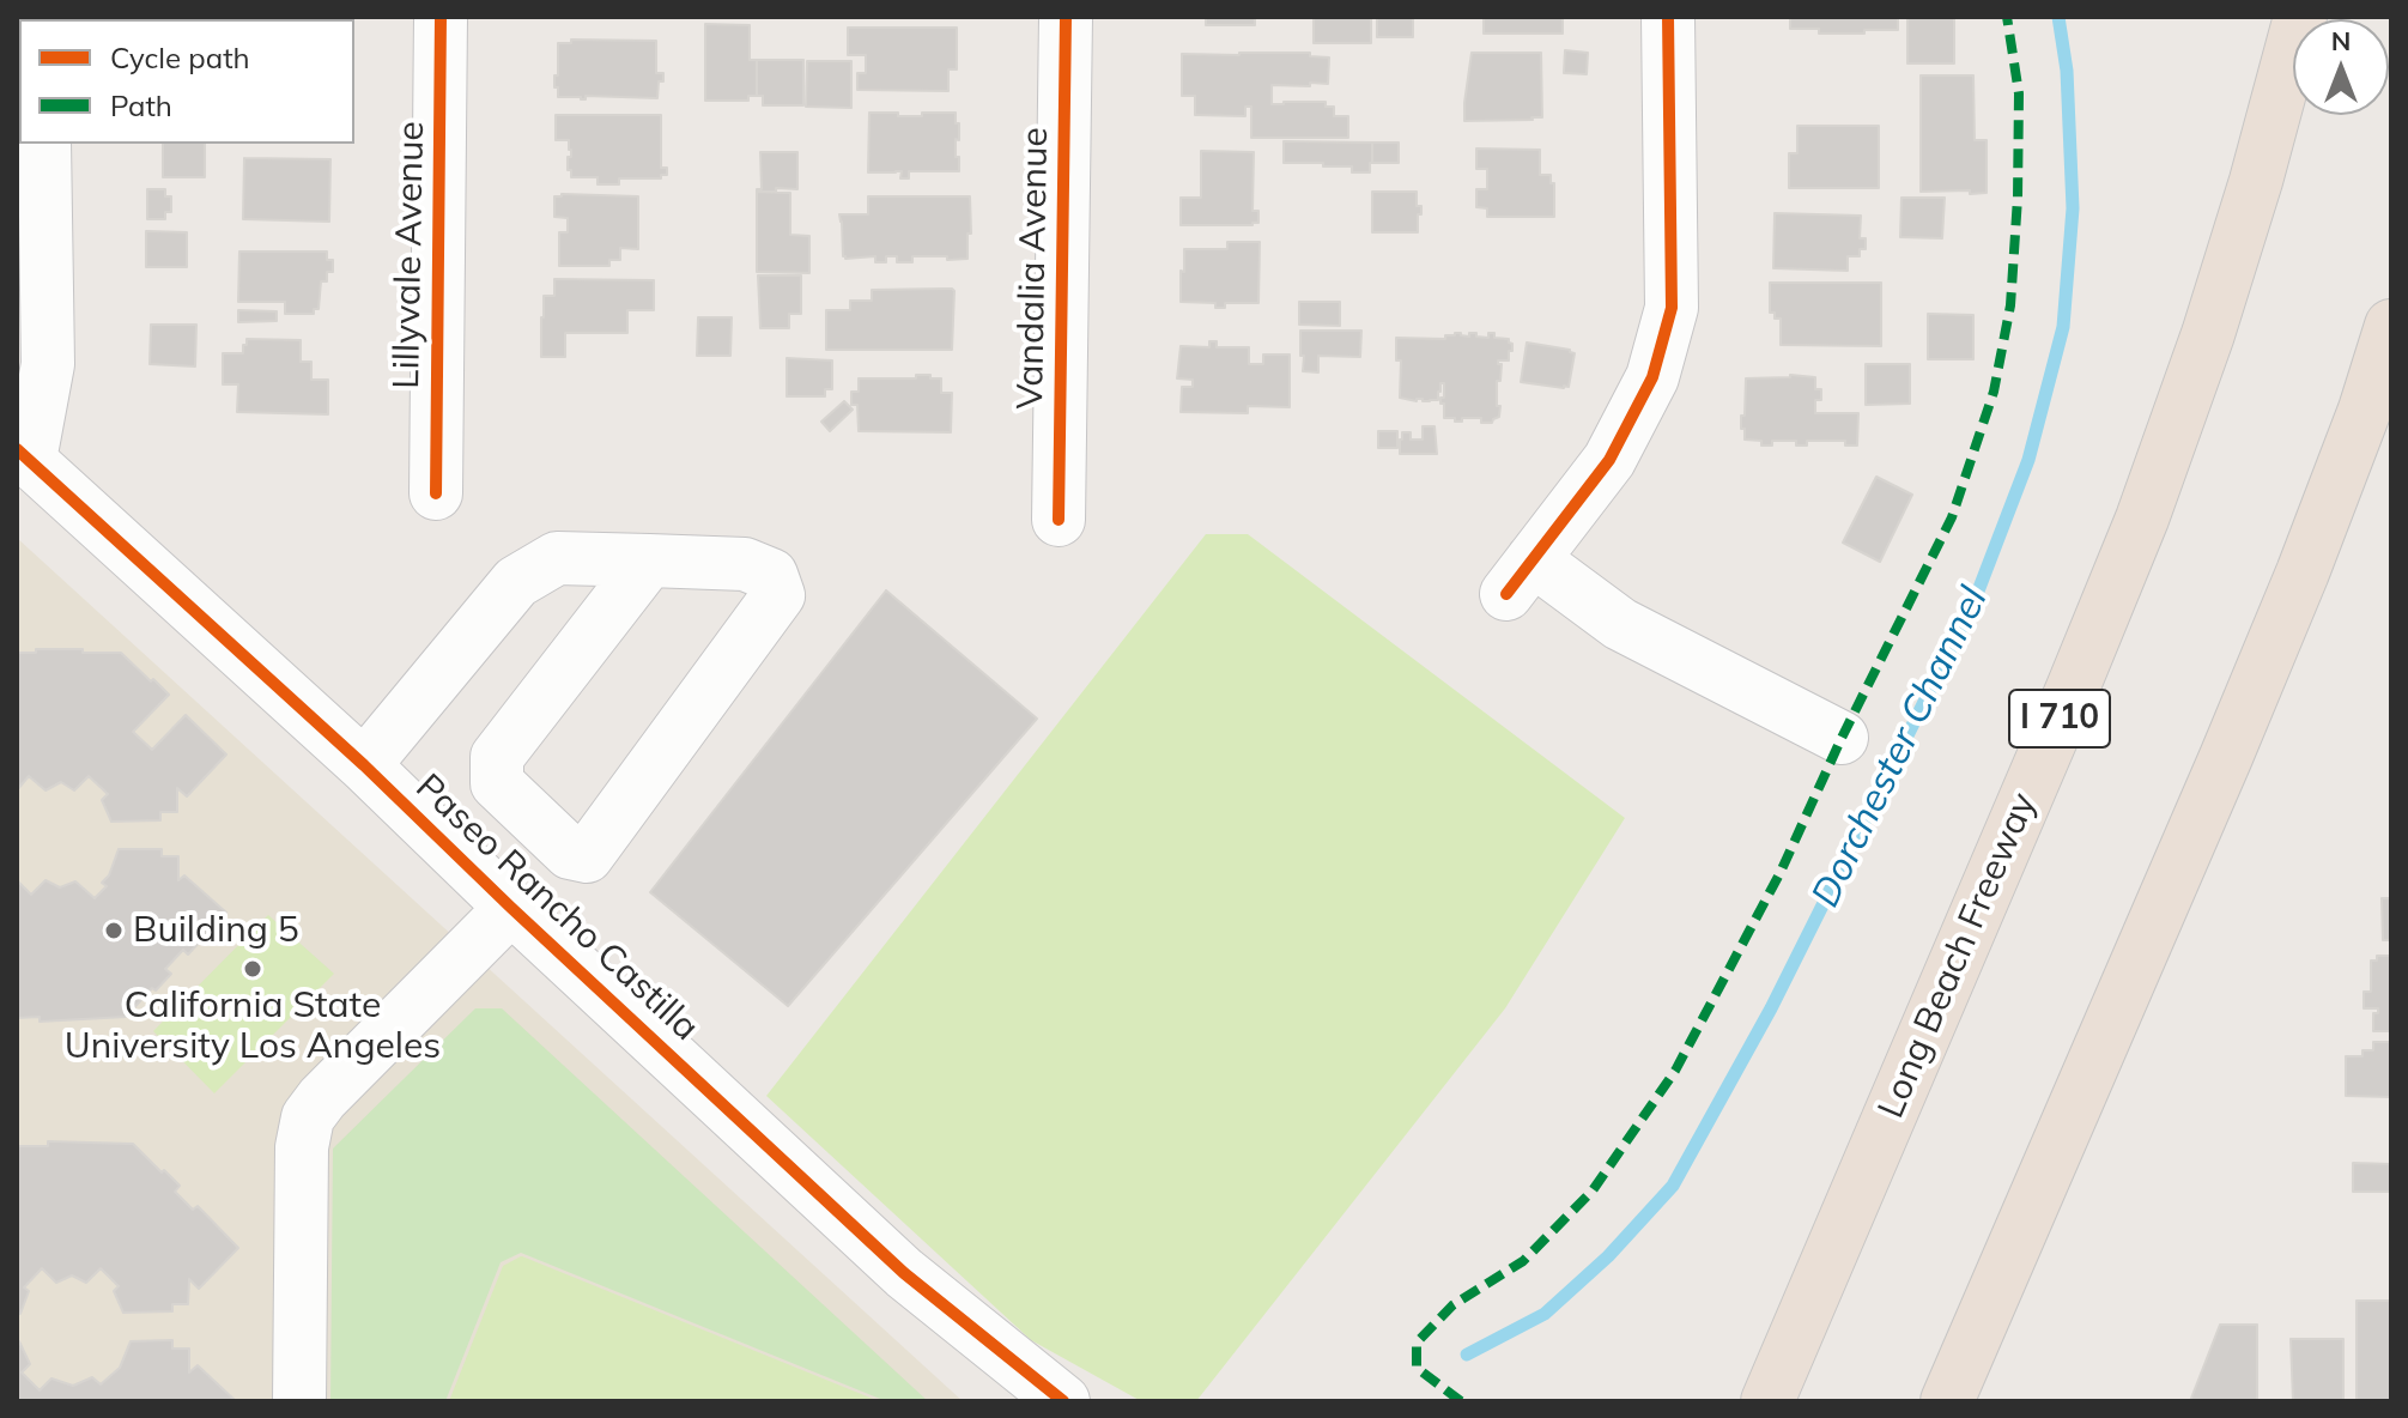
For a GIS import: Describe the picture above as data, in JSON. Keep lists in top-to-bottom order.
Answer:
{
  "streets": {
    "highway": ["I 710", "Long Beach Freeway"],
    "street": ["Lillyvale Avenue", "Vandalia Avenue", "Paseo Rancho Castilla"]
  },
  "water": ["Dorchester Channel"],
  "places": ["Building 5", "California State University Los Angeles"],
  "legend": ["Cycle path", "Path"],
  "north": "top"
}
